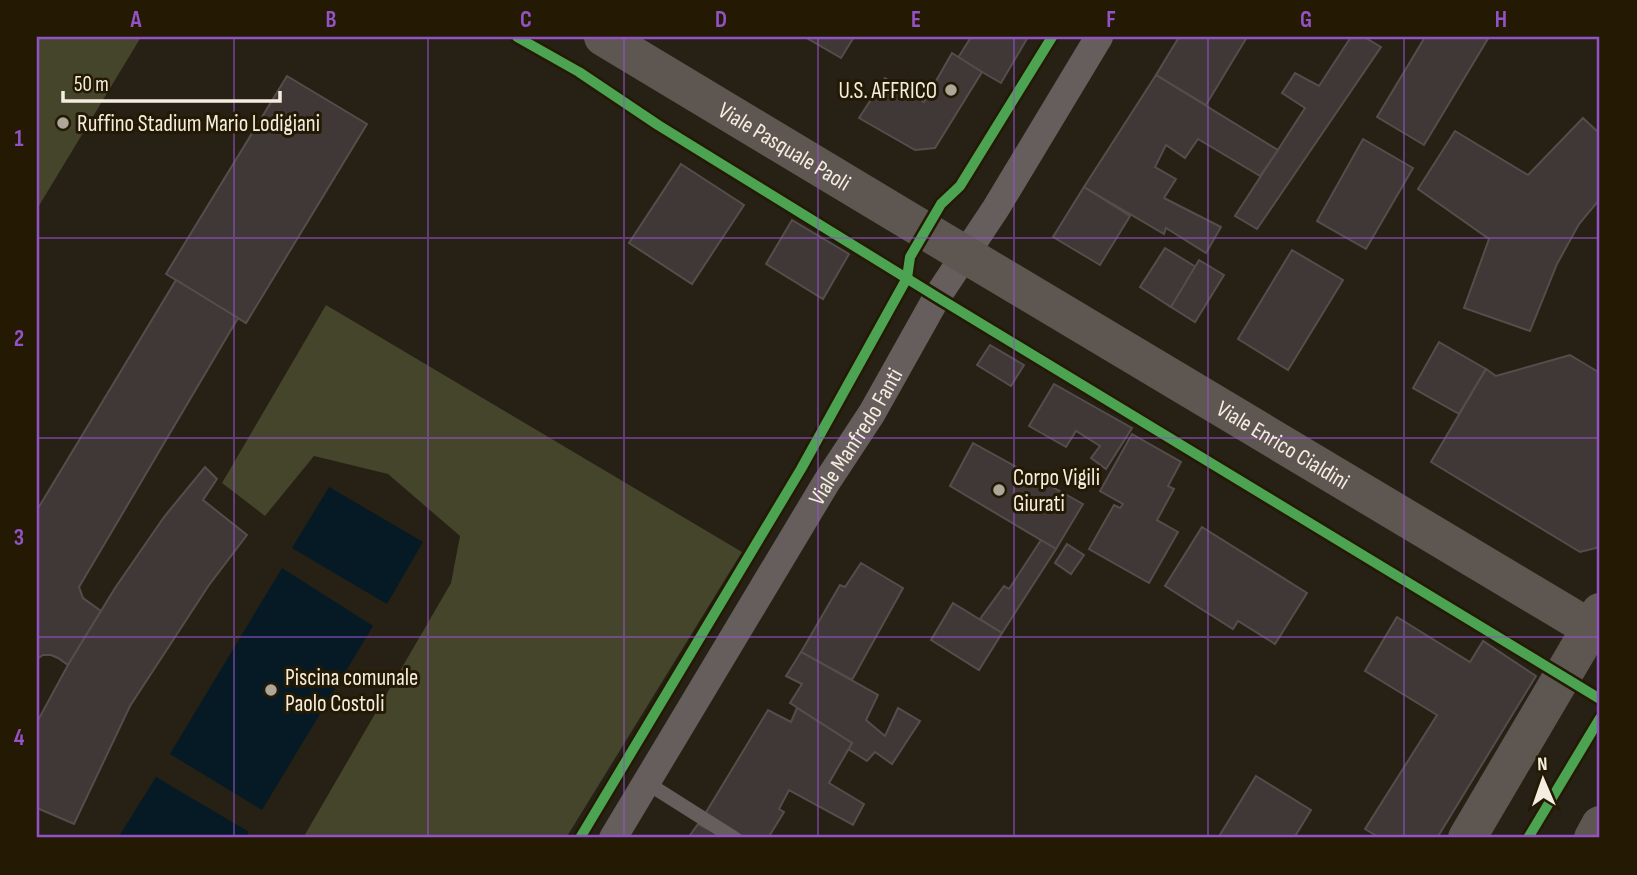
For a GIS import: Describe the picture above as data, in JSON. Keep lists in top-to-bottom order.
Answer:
{
  "streets": {
    "street": ["Viale Pasquale Paoli", "Viale Manfredo Fanti", "Viale Enrico Cialdini"]
  },
  "crossings": [
    ["Viale Pasquale Paoli", "Viale Manfredo Fanti"],
    ["Viale Pasquale Paoli", "Viale Enrico Cialdini"],
    ["Viale Manfredo Fanti", "Viale Enrico Cialdini"]
  ],
  "places": [
    "U.S. AFFRICO",
    "Ruffino Stadium Mario Lodigiani",
    "Corpo Vigili Giurati",
    "Piscina comunale Paolo Costoli"
  ],
  "scale_bar": "50 m",
  "north": "top",
  "grid": {
    "columns": [
      "A",
      "B",
      "C",
      "D",
      "E",
      "F",
      "G",
      "H"
    ],
    "rows": [
      "1",
      "2",
      "3",
      "4"
    ]
  }
}
